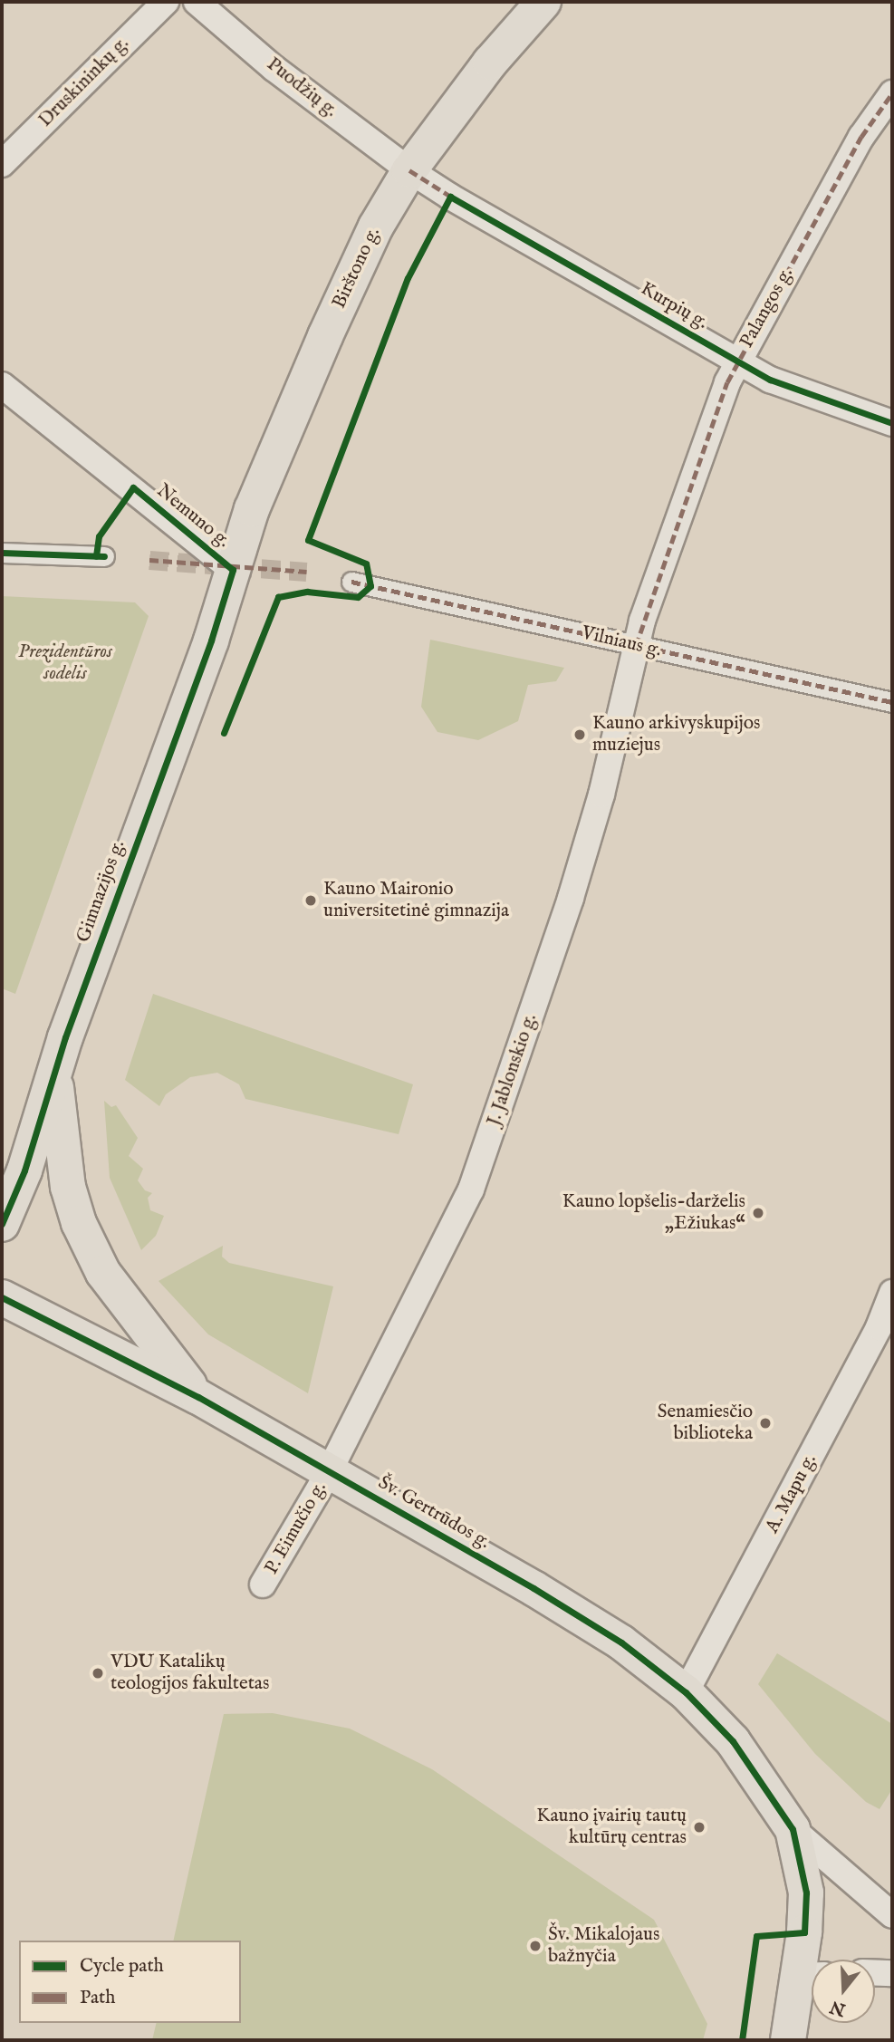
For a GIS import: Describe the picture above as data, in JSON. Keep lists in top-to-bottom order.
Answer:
{
  "streets": {
    "main road": ["Birštono g.", "Gimnazijos g.", "Šv. Gertrūdos g."],
    "street": [
      "Druskininkų g.",
      "Puodžių g.",
      "Kurpių g.",
      "Palangos g.",
      "Nemuno g.",
      "Vilniaus g.",
      "J. Jablonskio g.",
      "A. Mapu g.",
      "P. Eimučio g."
    ]
  },
  "crossings": [
    ["Puodžių g.", "Birštono g."],
    ["Puodžių g.", "Kurpių g."],
    ["Birštono g.", "Kurpių g."],
    ["Birštono g.", "Nemuno g."],
    ["Birštono g.", "Gimnazijos g."],
    ["Kurpių g.", "Palangos g."],
    ["Palangos g.", "Vilniaus g."],
    ["Palangos g.", "J. Jablonskio g."],
    ["Nemuno g.", "Gimnazijos g."],
    ["Vilniaus g.", "J. Jablonskio g."],
    ["J. Jablonskio g.", "Šv. Gertrūdos g."],
    ["J. Jablonskio g.", "P. Eimučio g."],
    ["A. Mapu g.", "Šv. Gertrūdos g."],
    ["Šv. Gertrūdos g.", "P. Eimučio g."]
  ],
  "parks": ["Prezidentūros sodelis"],
  "places": [
    "Kauno arkivyskupijos muziejus",
    "Kauno Maironio universitetinė gimnazija",
    "Kauno lopšelis-darželis „Ežiukas“",
    "Senamiesčio biblioteka",
    "VDU Katalikų teologijos fakultetas",
    "Kauno įvairių tautų kultūrų centras",
    "Šv. Mikalojaus bažnyčia"
  ],
  "legend": ["Cycle path", "Path"],
  "north": "bottom"
}
